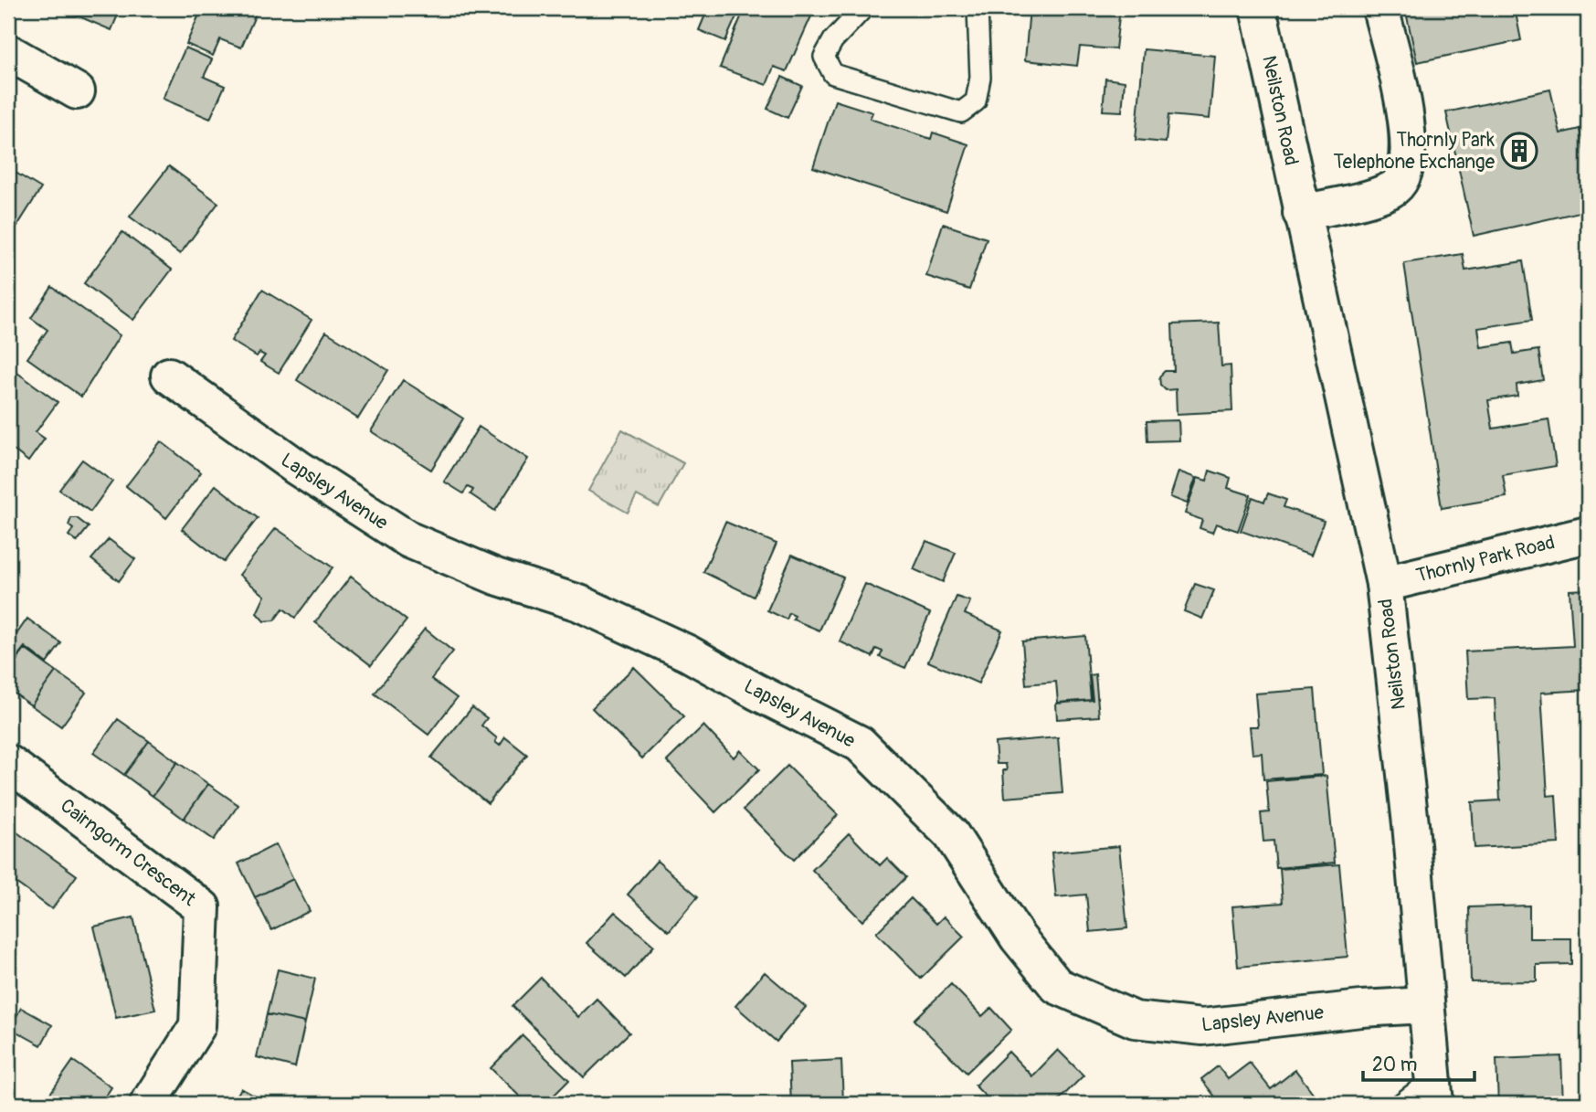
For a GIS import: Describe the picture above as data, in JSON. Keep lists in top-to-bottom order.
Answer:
{
  "streets": {
    "street": [
      "Neilston Road",
      "Lapsley Avenue",
      "Thornly Park Road",
      "Cairngorm Crescent"
    ]
  },
  "crossings": [
    ["Neilston Road", "Lapsley Avenue"],
    ["Neilston Road", "Thornly Park Road"]
  ],
  "places": {
    "building": ["Thornly Park Telephone Exchange"]
  },
  "scale_bar": "20 m"
}
